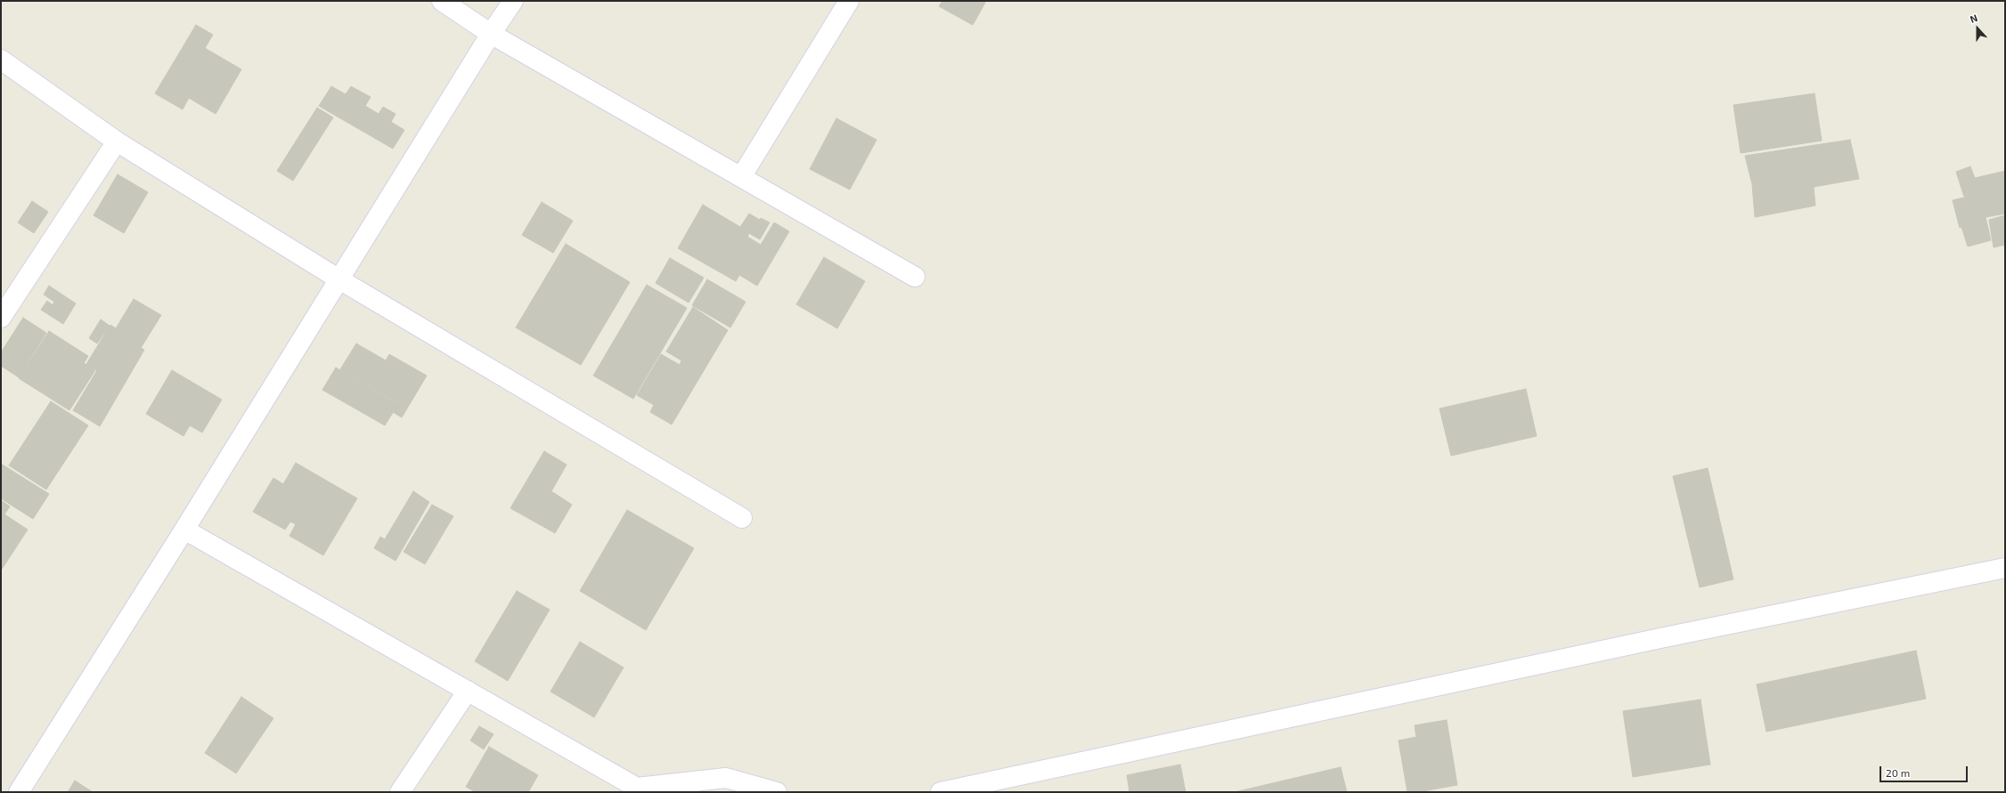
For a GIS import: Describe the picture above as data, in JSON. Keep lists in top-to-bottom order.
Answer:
{
  "scale_bar": "20 m",
  "north": "top"
}
